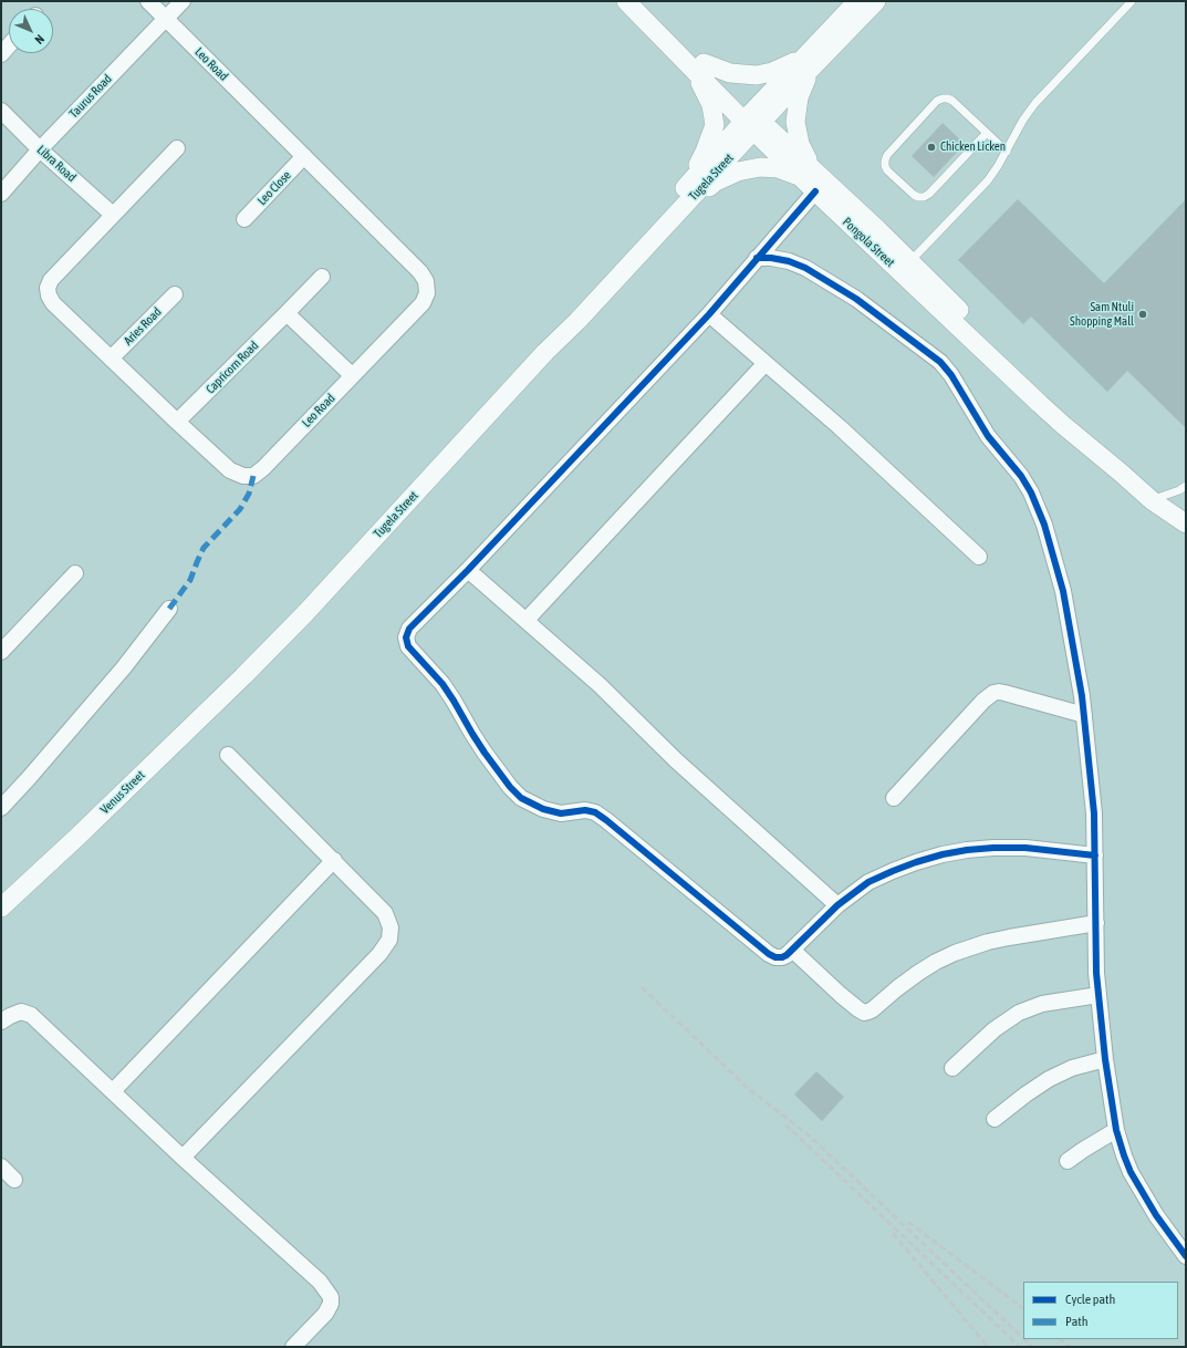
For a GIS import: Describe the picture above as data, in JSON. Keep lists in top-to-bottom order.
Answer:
{
  "streets": {
    "street": [
      "Leo Road",
      "Taurus Road",
      "Libra Road",
      "Tugela Street",
      "Leo Close",
      "Pongola Street",
      "Aries Road",
      "Capricorn Road",
      "Venus Street"
    ]
  },
  "crossings": [
    ["Leo Road", "Taurus Road"],
    ["Leo Road", "Libra Road"],
    ["Leo Road", "Leo Close"],
    ["Leo Road", "Aries Road"],
    ["Leo Road", "Capricorn Road"],
    ["Taurus Road", "Libra Road"],
    ["Tugela Street", "Pongola Street"],
    ["Tugela Street", "Venus Street"]
  ],
  "places": ["Chicken Licken", "Sam Ntuli Shopping Mall"],
  "legend": ["Cycle path", "Path"],
  "north": "bottom right"
}
